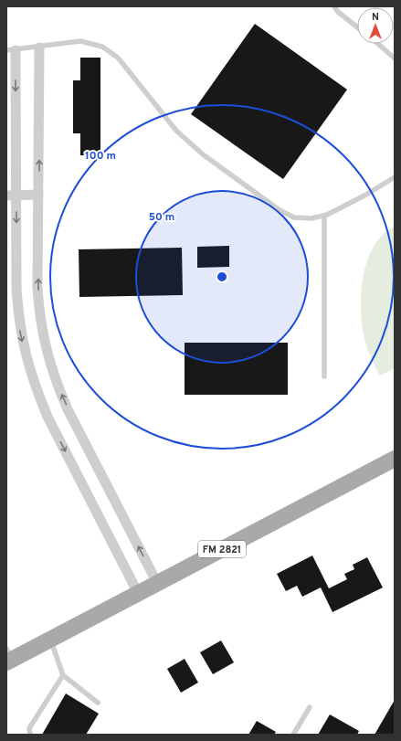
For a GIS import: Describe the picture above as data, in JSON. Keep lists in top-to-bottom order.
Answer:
{
  "streets": {
    "main road": ["FM 2821"]
  },
  "north": "top",
  "rings": ["100 m", "50 m"]
}
